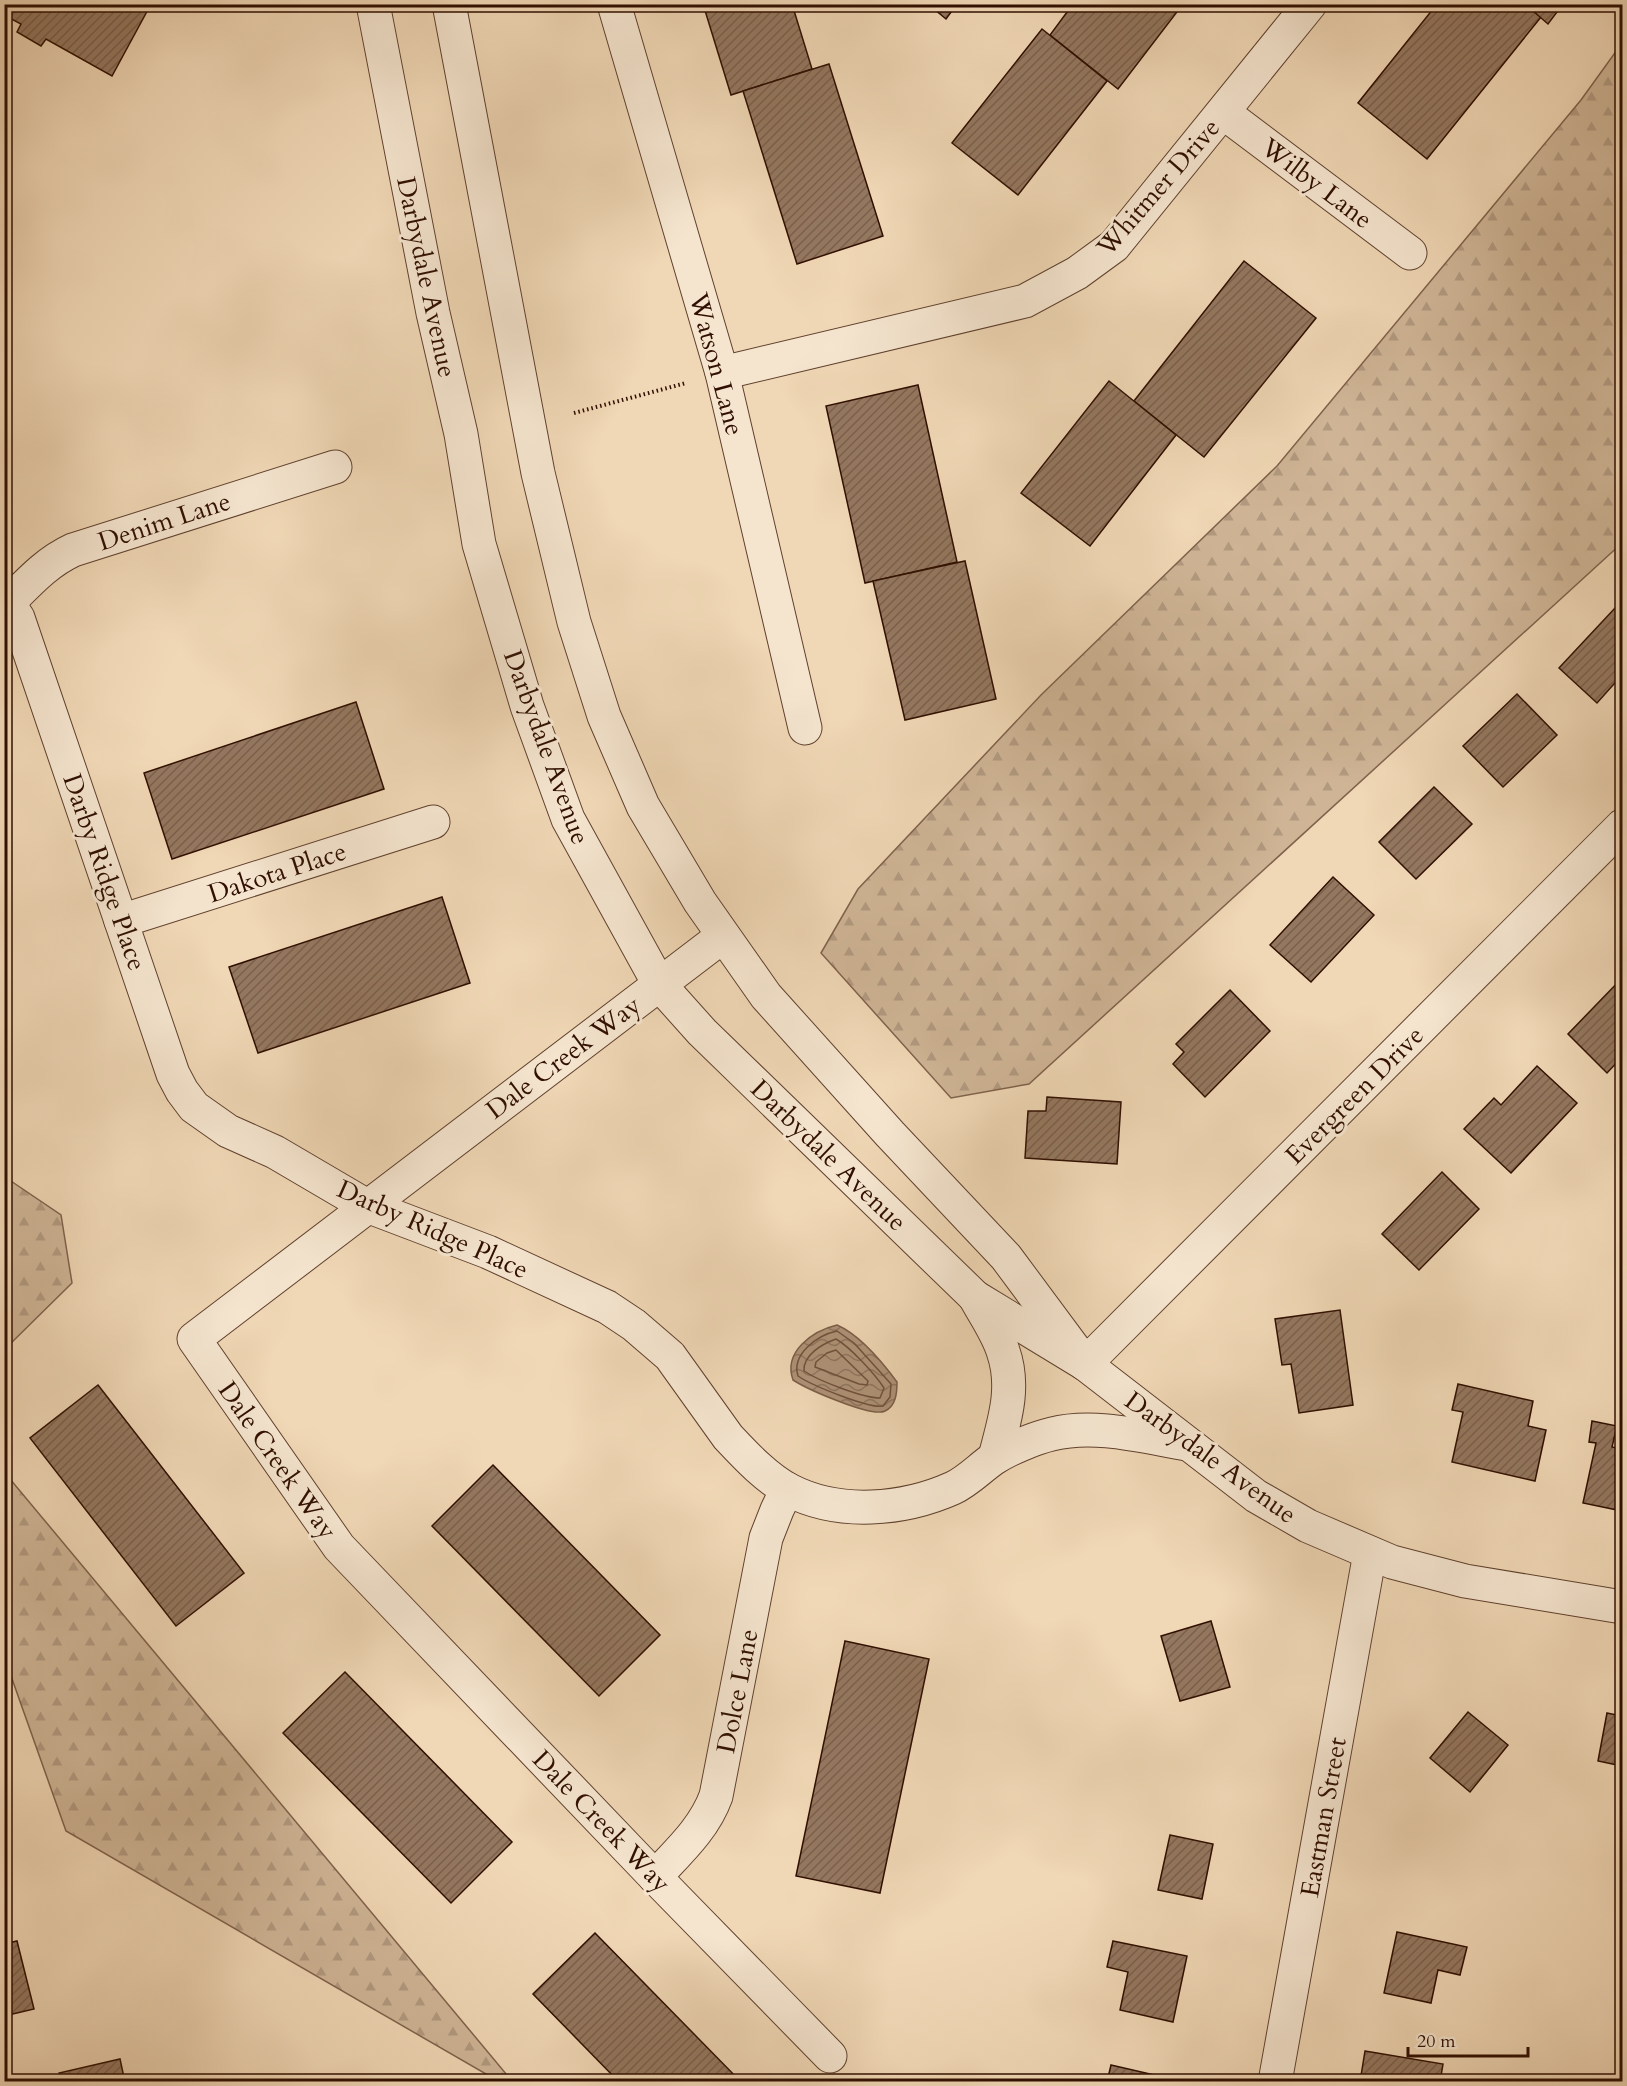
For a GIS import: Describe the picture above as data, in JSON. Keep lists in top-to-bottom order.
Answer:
{
  "streets": {
    "street": [
      "Wilby Lane",
      "Whitmer Drive",
      "Darbydale Avenue",
      "Watson Lane",
      "Denim Lane",
      "Darby Ridge Place",
      "Dakota Place",
      "Dale Creek Way",
      "Evergreen Drive",
      "Dolce Lane",
      "Eastman Street"
    ]
  },
  "crossings": [
    ["Wilby Lane", "Whitmer Drive"],
    ["Whitmer Drive", "Watson Lane"],
    ["Darbydale Avenue", "Darby Ridge Place"],
    ["Darbydale Avenue", "Dale Creek Way"],
    ["Darbydale Avenue", "Evergreen Drive"],
    ["Darbydale Avenue", "Eastman Street"],
    ["Denim Lane", "Darby Ridge Place"],
    ["Darby Ridge Place", "Dakota Place"],
    ["Darby Ridge Place", "Dale Creek Way"],
    ["Darby Ridge Place", "Dolce Lane"],
    ["Dale Creek Way", "Dolce Lane"]
  ],
  "scale_bar": "20 m"
}
